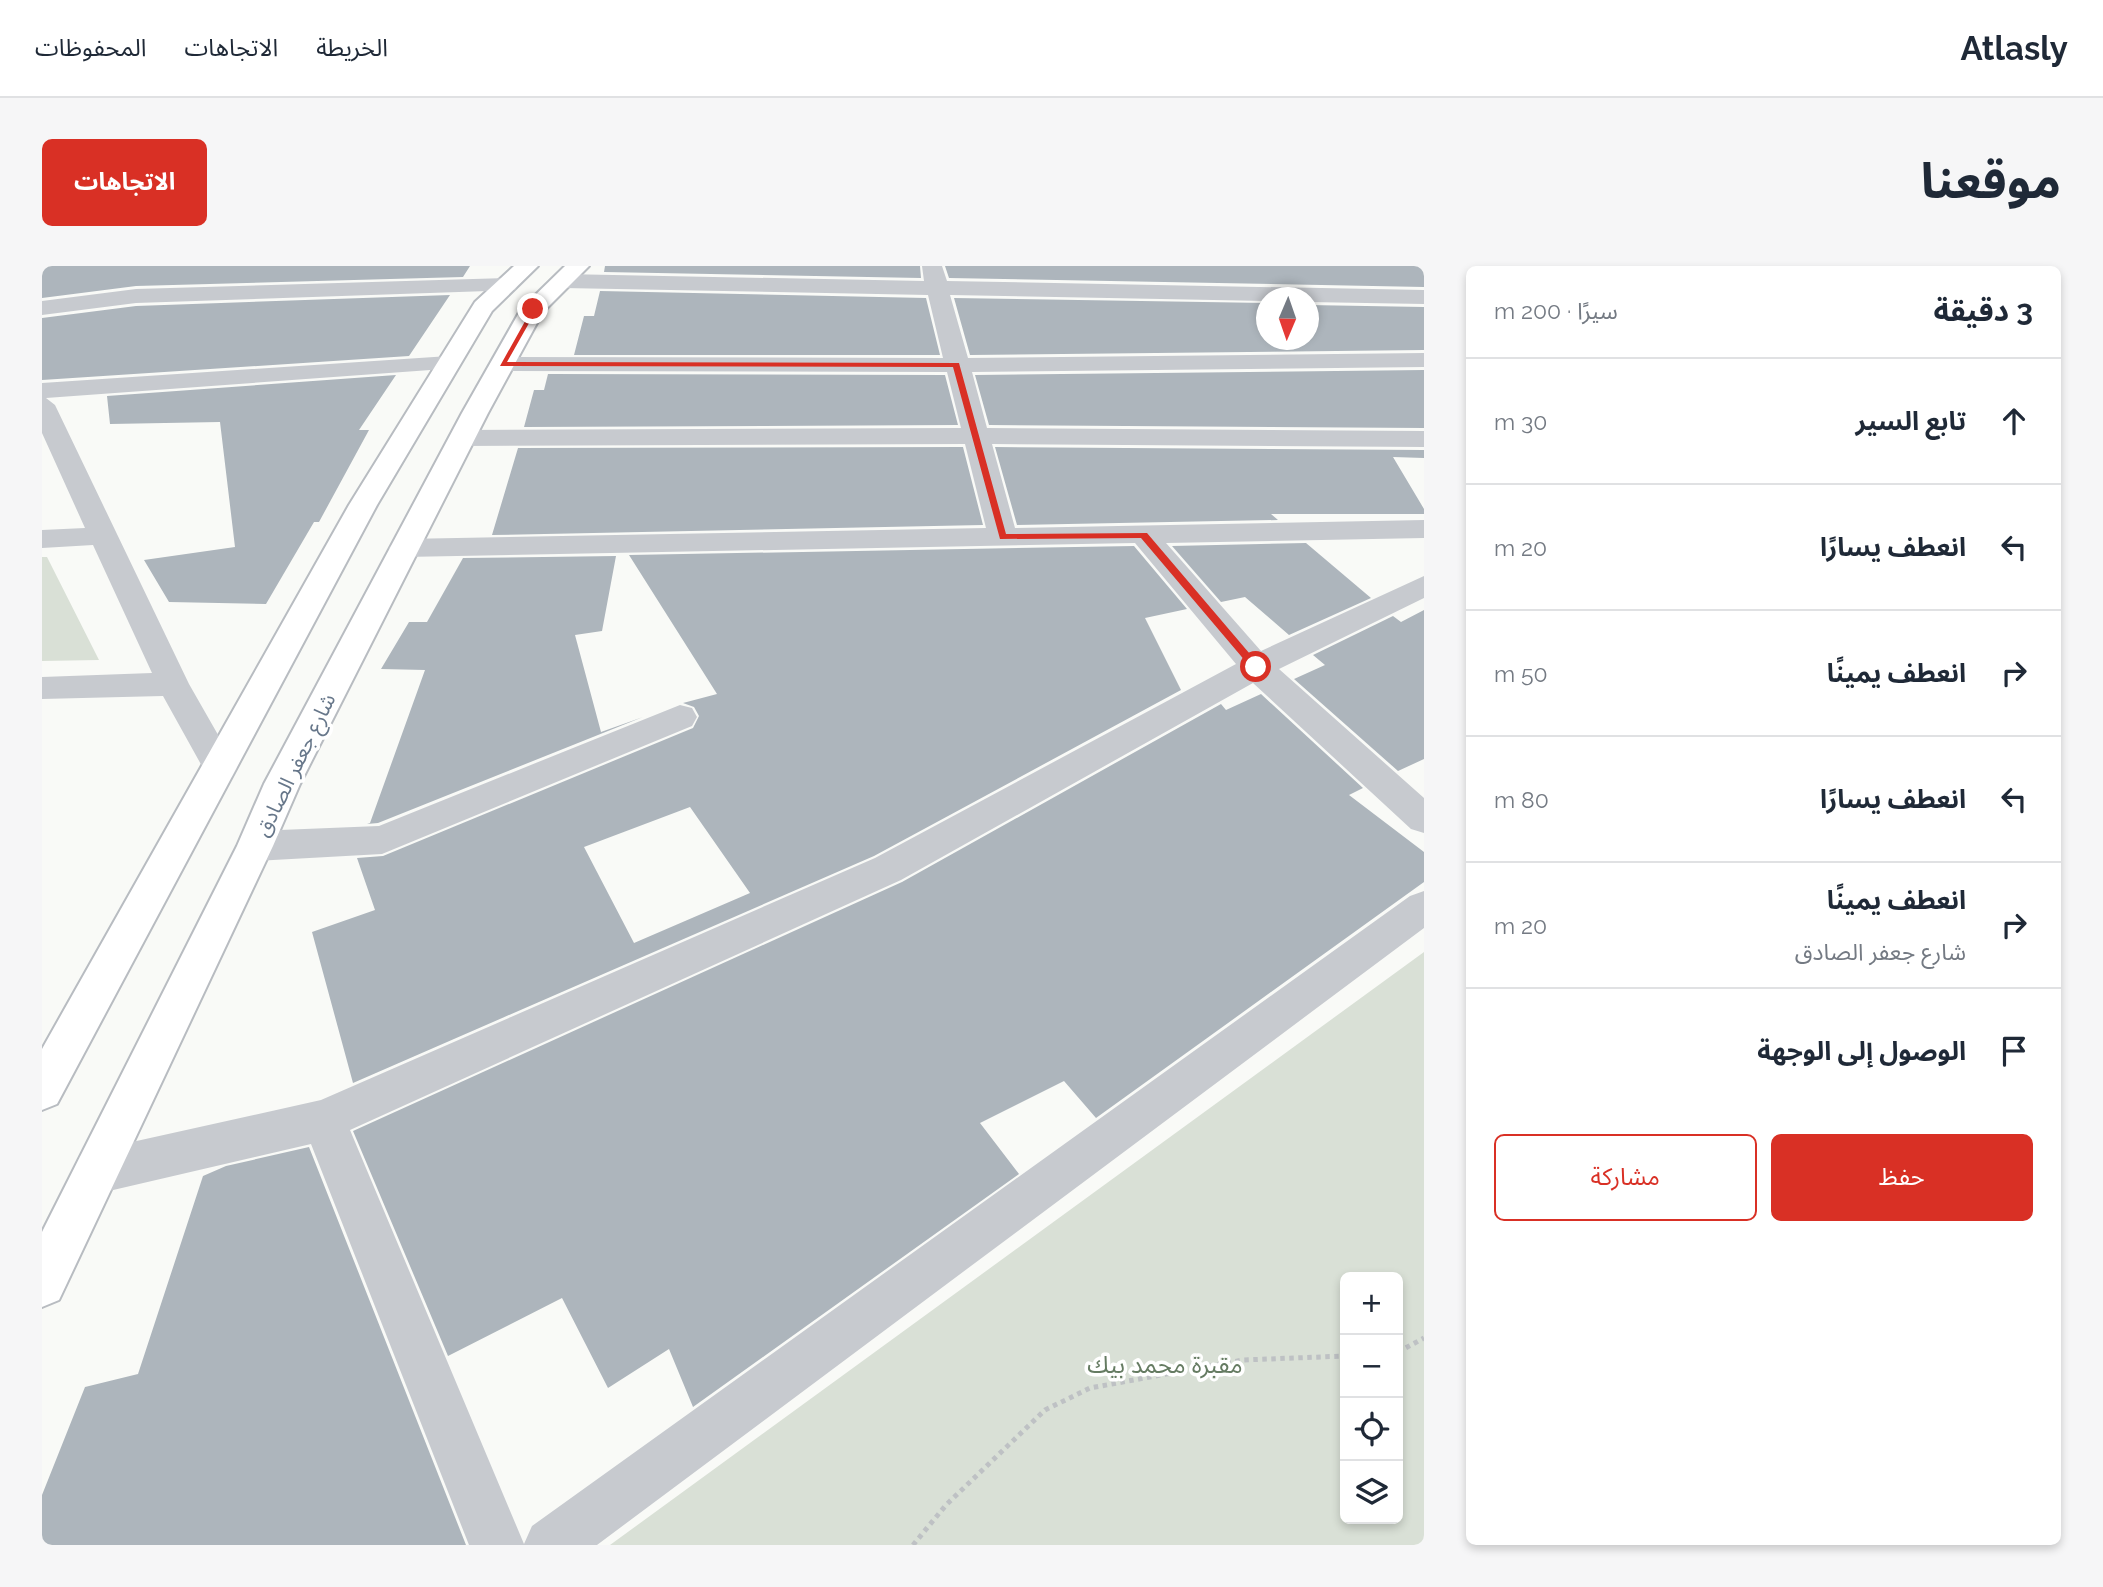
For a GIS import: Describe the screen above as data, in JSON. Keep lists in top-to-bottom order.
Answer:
{
  "streets": {
    "main road": ["شارع جعفر الصادق"]
  },
  "parks": ["مقبرة محمد بيك"],
  "north": "bottom",
  "page": {
    "header": "Atlasly",
    "nav": ["الخريطة", "الاتجاهات", "المحفوظات"],
    "title": "موقعنا",
    "buttons": [
      "الاتجاهات",
      ["حفظ", "مشاركة"]
    ],
    "heading": ["3 دقيقة", "سيرًا · 200 m"],
    "list": [
      ["تابع السير", "30 m"],
      ["انعطف يسارًا", "20 m"],
      ["انعطف يمينًا", "50 m"],
      ["انعطف يسارًا", "80 m"],
      ["انعطف يمينًا", "شارع جعفر الصادق", "20 m"],
      "الوصول إلى الوجهة"
    ],
    "map_buttons": ["+", "−"]
  }
}
